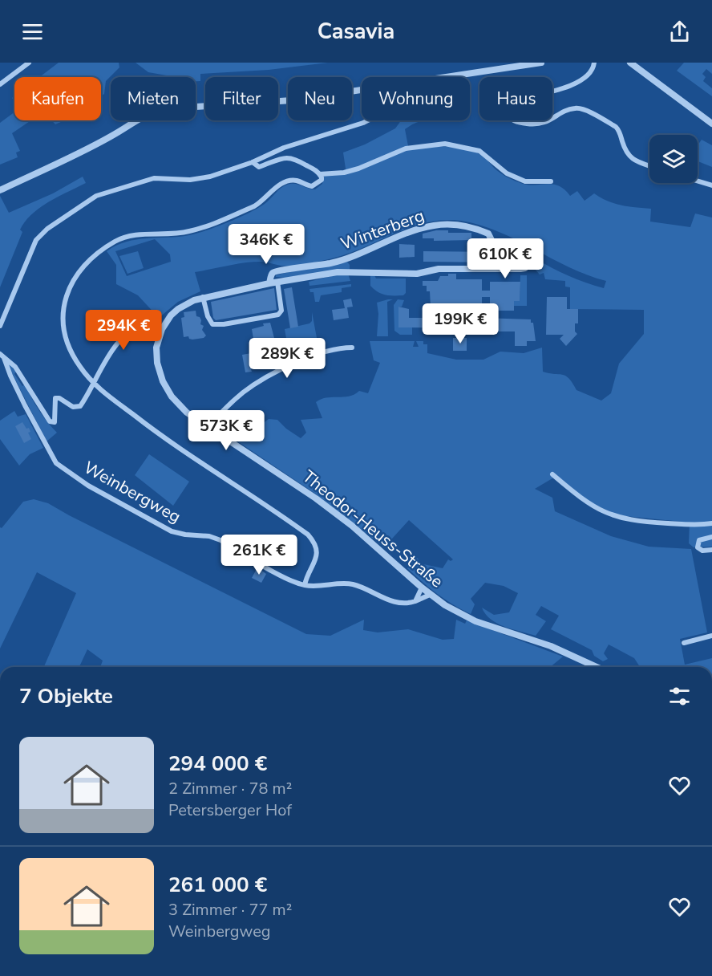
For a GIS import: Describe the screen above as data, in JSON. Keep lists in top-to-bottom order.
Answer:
{
  "streets": {
    "street": ["Winterberg", "Weinbergweg", "Theodor-Heuss-Straße"]
  },
  "crossings": [
    ["Winterberg", "Theodor-Heuss-Straße"],
    ["Weinbergweg", "Theodor-Heuss-Straße"]
  ],
  "page": {
    "header": "Casavia",
    "chip": [
      "Kaufen",
      "Mieten",
      "Filter",
      "Neu",
      "Wohnung",
      "Haus"
    ],
    "price": [
      "346K €",
      "610K €",
      "199K €",
      "294K €",
      "289K €",
      "573K €",
      "261K €"
    ],
    "heading": "7 Objekte",
    "list": [
      {
        "name": "294 000 €",
        "note": "2 Zimmer · 78 m² · Petersberger Hof"
      },
      {
        "name": "261 000 €",
        "note": "3 Zimmer · 77 m² · Weinbergweg"
      }
    ]
  }
}
